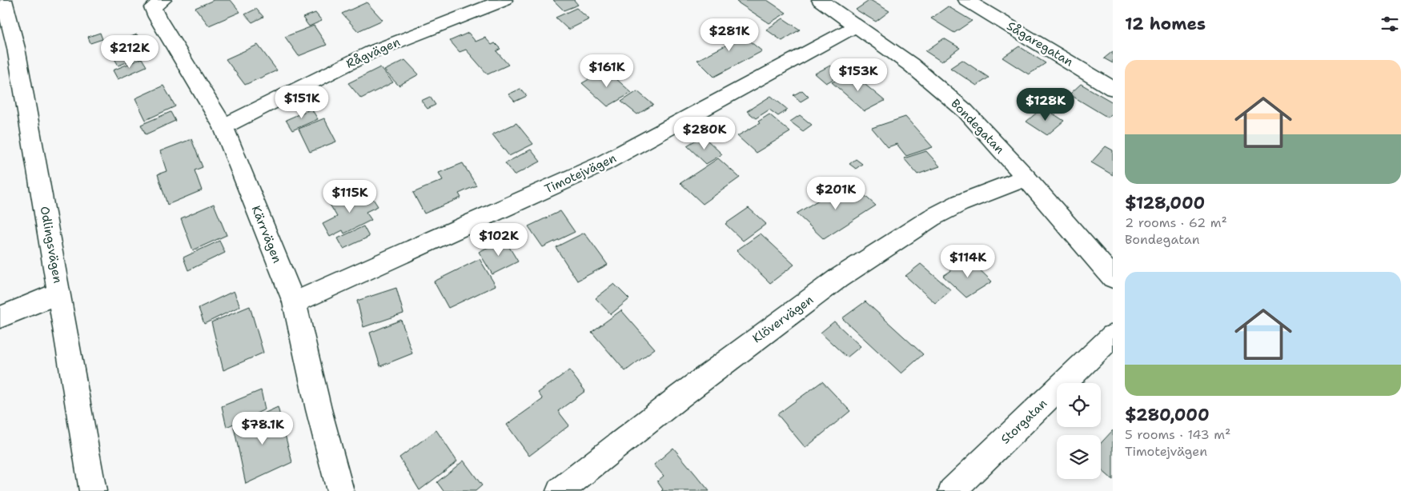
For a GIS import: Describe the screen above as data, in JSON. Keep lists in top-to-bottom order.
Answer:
{
  "streets": {
    "street": [
      "Sågaregatan",
      "Rågvägen",
      "Bondegatan",
      "Timotejvägen",
      "Kärrvägen",
      "Odlingsvägen",
      "Klövervägen",
      "Storgatan"
    ]
  },
  "crossings": [
    ["Rågvägen", "Kärrvägen"],
    ["Bondegatan", "Timotejvägen"],
    ["Bondegatan", "Klövervägen"],
    ["Timotejvägen", "Kärrvägen"]
  ],
  "page": {
    "heading": "12 homes",
    "price": [
      "$281K",
      "$212K",
      "$161K",
      "$153K",
      "$151K",
      "$128K",
      "$280K",
      "$201K",
      "$115K",
      "$102K",
      "$114K",
      "$78.1K"
    ],
    "list": [
      {
        "name": "$128,000",
        "note": "2 rooms · 62 m² · Bondegatan"
      },
      {
        "name": "$280,000",
        "note": "5 rooms · 143 m² · Timotejvägen"
      }
    ]
  }
}
